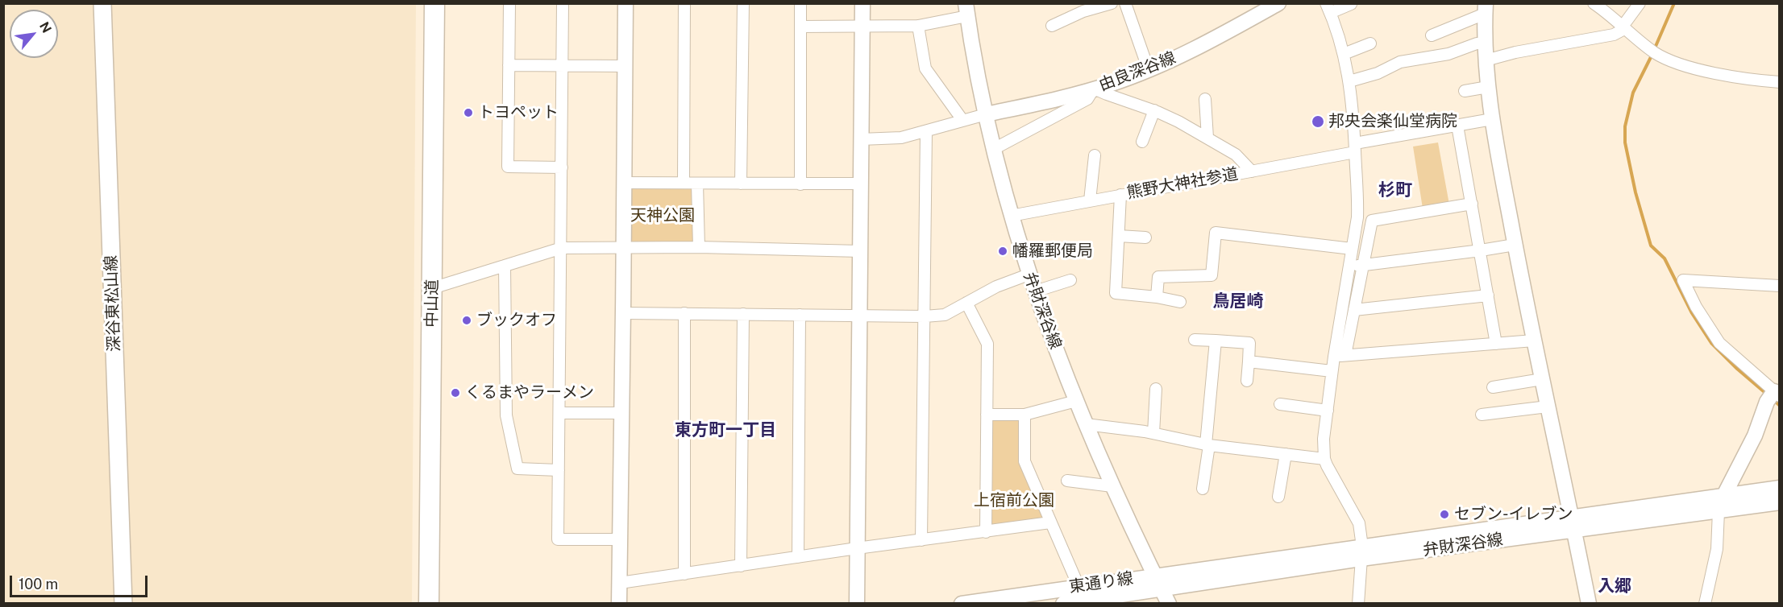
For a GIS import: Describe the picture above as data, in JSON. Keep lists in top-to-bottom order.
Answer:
{
  "streets": {
    "highway": ["中山道"],
    "main road": ["深谷東松山線"],
    "street": [
      "由良深谷線",
      "熊野大神社参道",
      "弁財深谷線",
      "東通り線"
    ]
  },
  "crossings": [
    ["由良深谷線", "弁財深谷線"],
    ["熊野大神社参道", "弁財深谷線"],
    ["弁財深谷線", "東通り線"]
  ],
  "districts": [
    "杉町",
    "鳥居崎",
    "東方町一丁目",
    "入郷"
  ],
  "parks": ["天神公園", "上宿前公園"],
  "places": [
    "トヨペット",
    "邦央会楽仙堂病院",
    "幡羅郵便局",
    "ブックオフ",
    "くるまやラーメン",
    "セブン-イレブン"
  ],
  "scale_bar": "100 m",
  "north": "top right"
}
